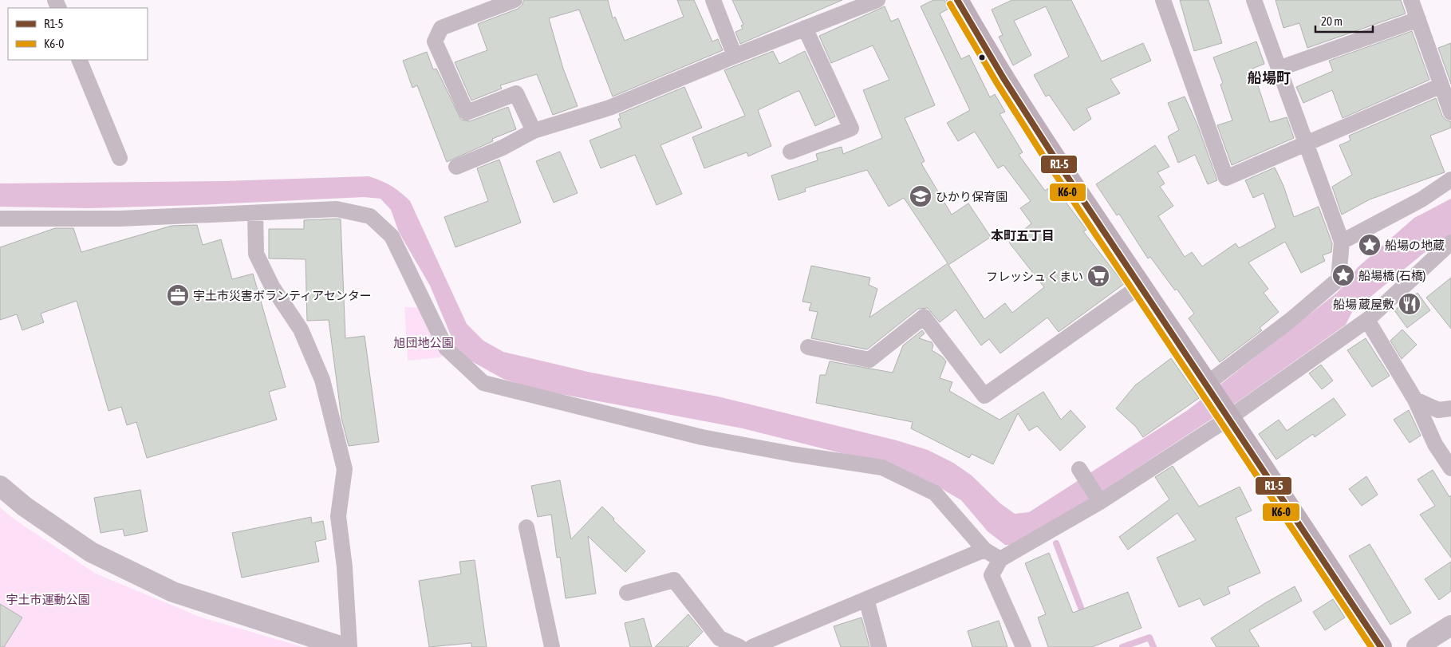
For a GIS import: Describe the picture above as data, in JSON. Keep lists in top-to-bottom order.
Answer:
{
  "districts": ["船場町", "本町五丁目"],
  "parks": ["旭団地公園", "宇土市運動公園"],
  "places": {
    "school or university": ["ひかり保育園"],
    "place": ["船場の地蔵", "船場橋 (石橋)"],
    "supermarket": ["フレッシュ くまい"],
    "office": ["宇土市災害ボランティアセンター"],
    "restaurant": ["船場 蔵屋敷"]
  },
  "lines": ["transit line R1-5", "transit line K6-0"],
  "legend": ["R1-5", "K6-0"],
  "scale_bar": "20 m"
}
